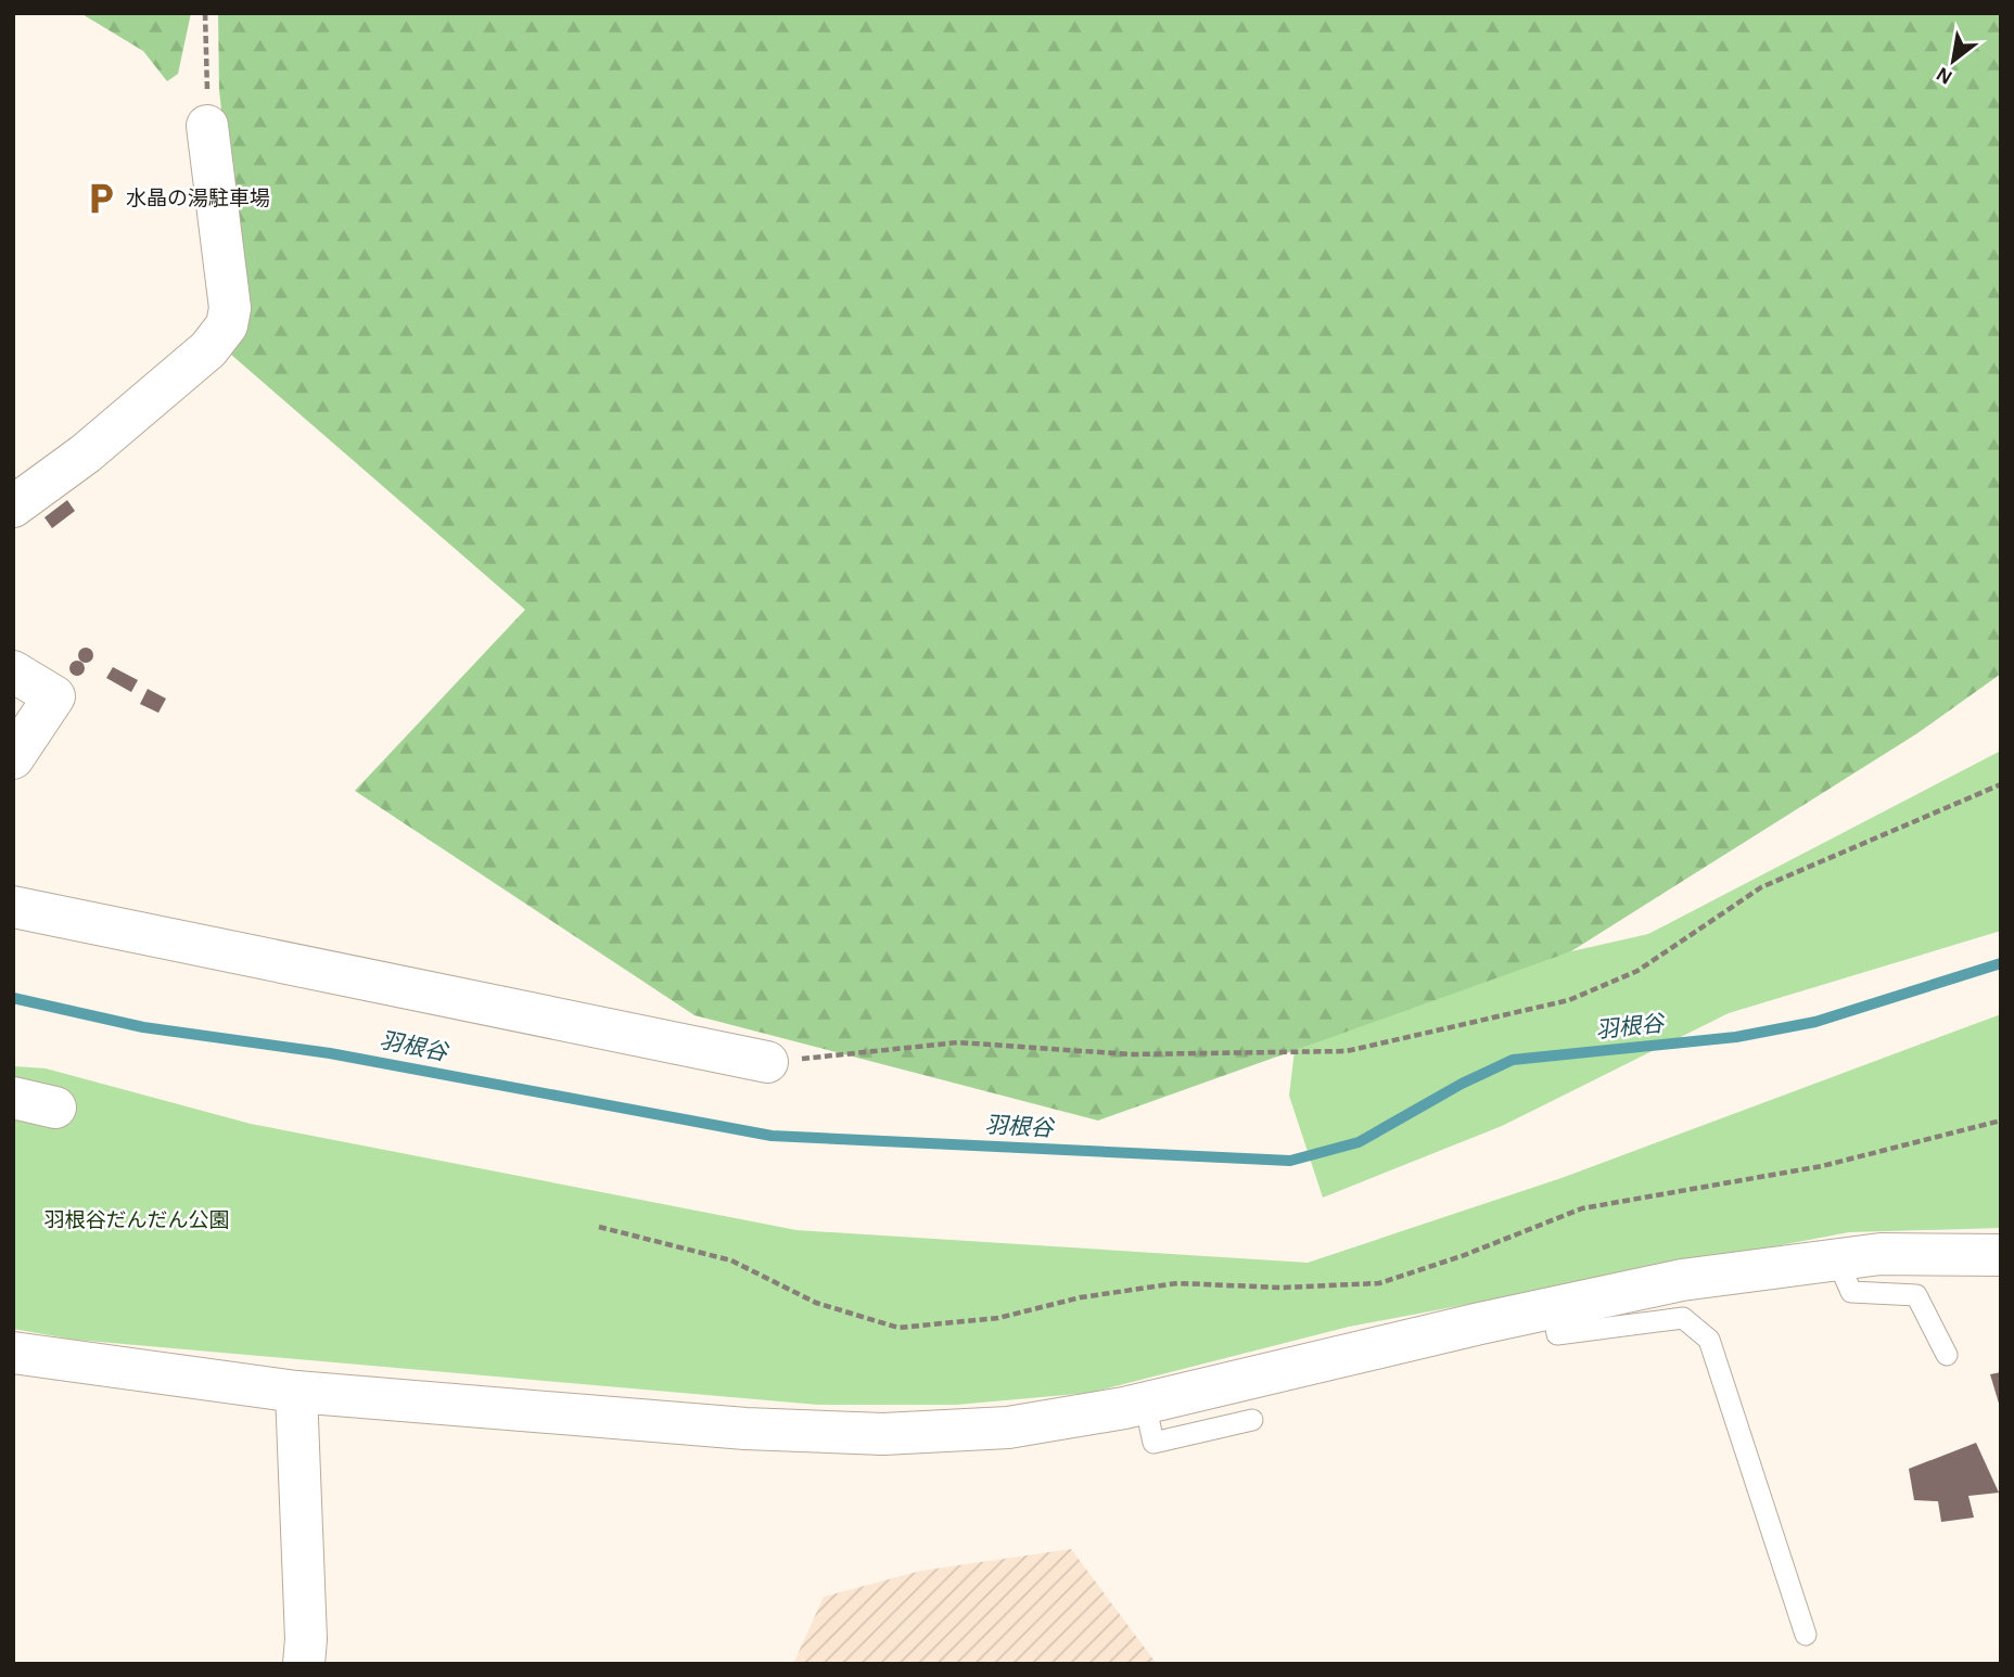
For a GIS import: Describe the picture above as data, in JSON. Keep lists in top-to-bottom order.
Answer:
{
  "water": ["羽根谷"],
  "parks": ["羽根谷だんだん公園"],
  "places": {
    "parking": ["水晶の湯駐車場"]
  },
  "north": "bottom left"
}
